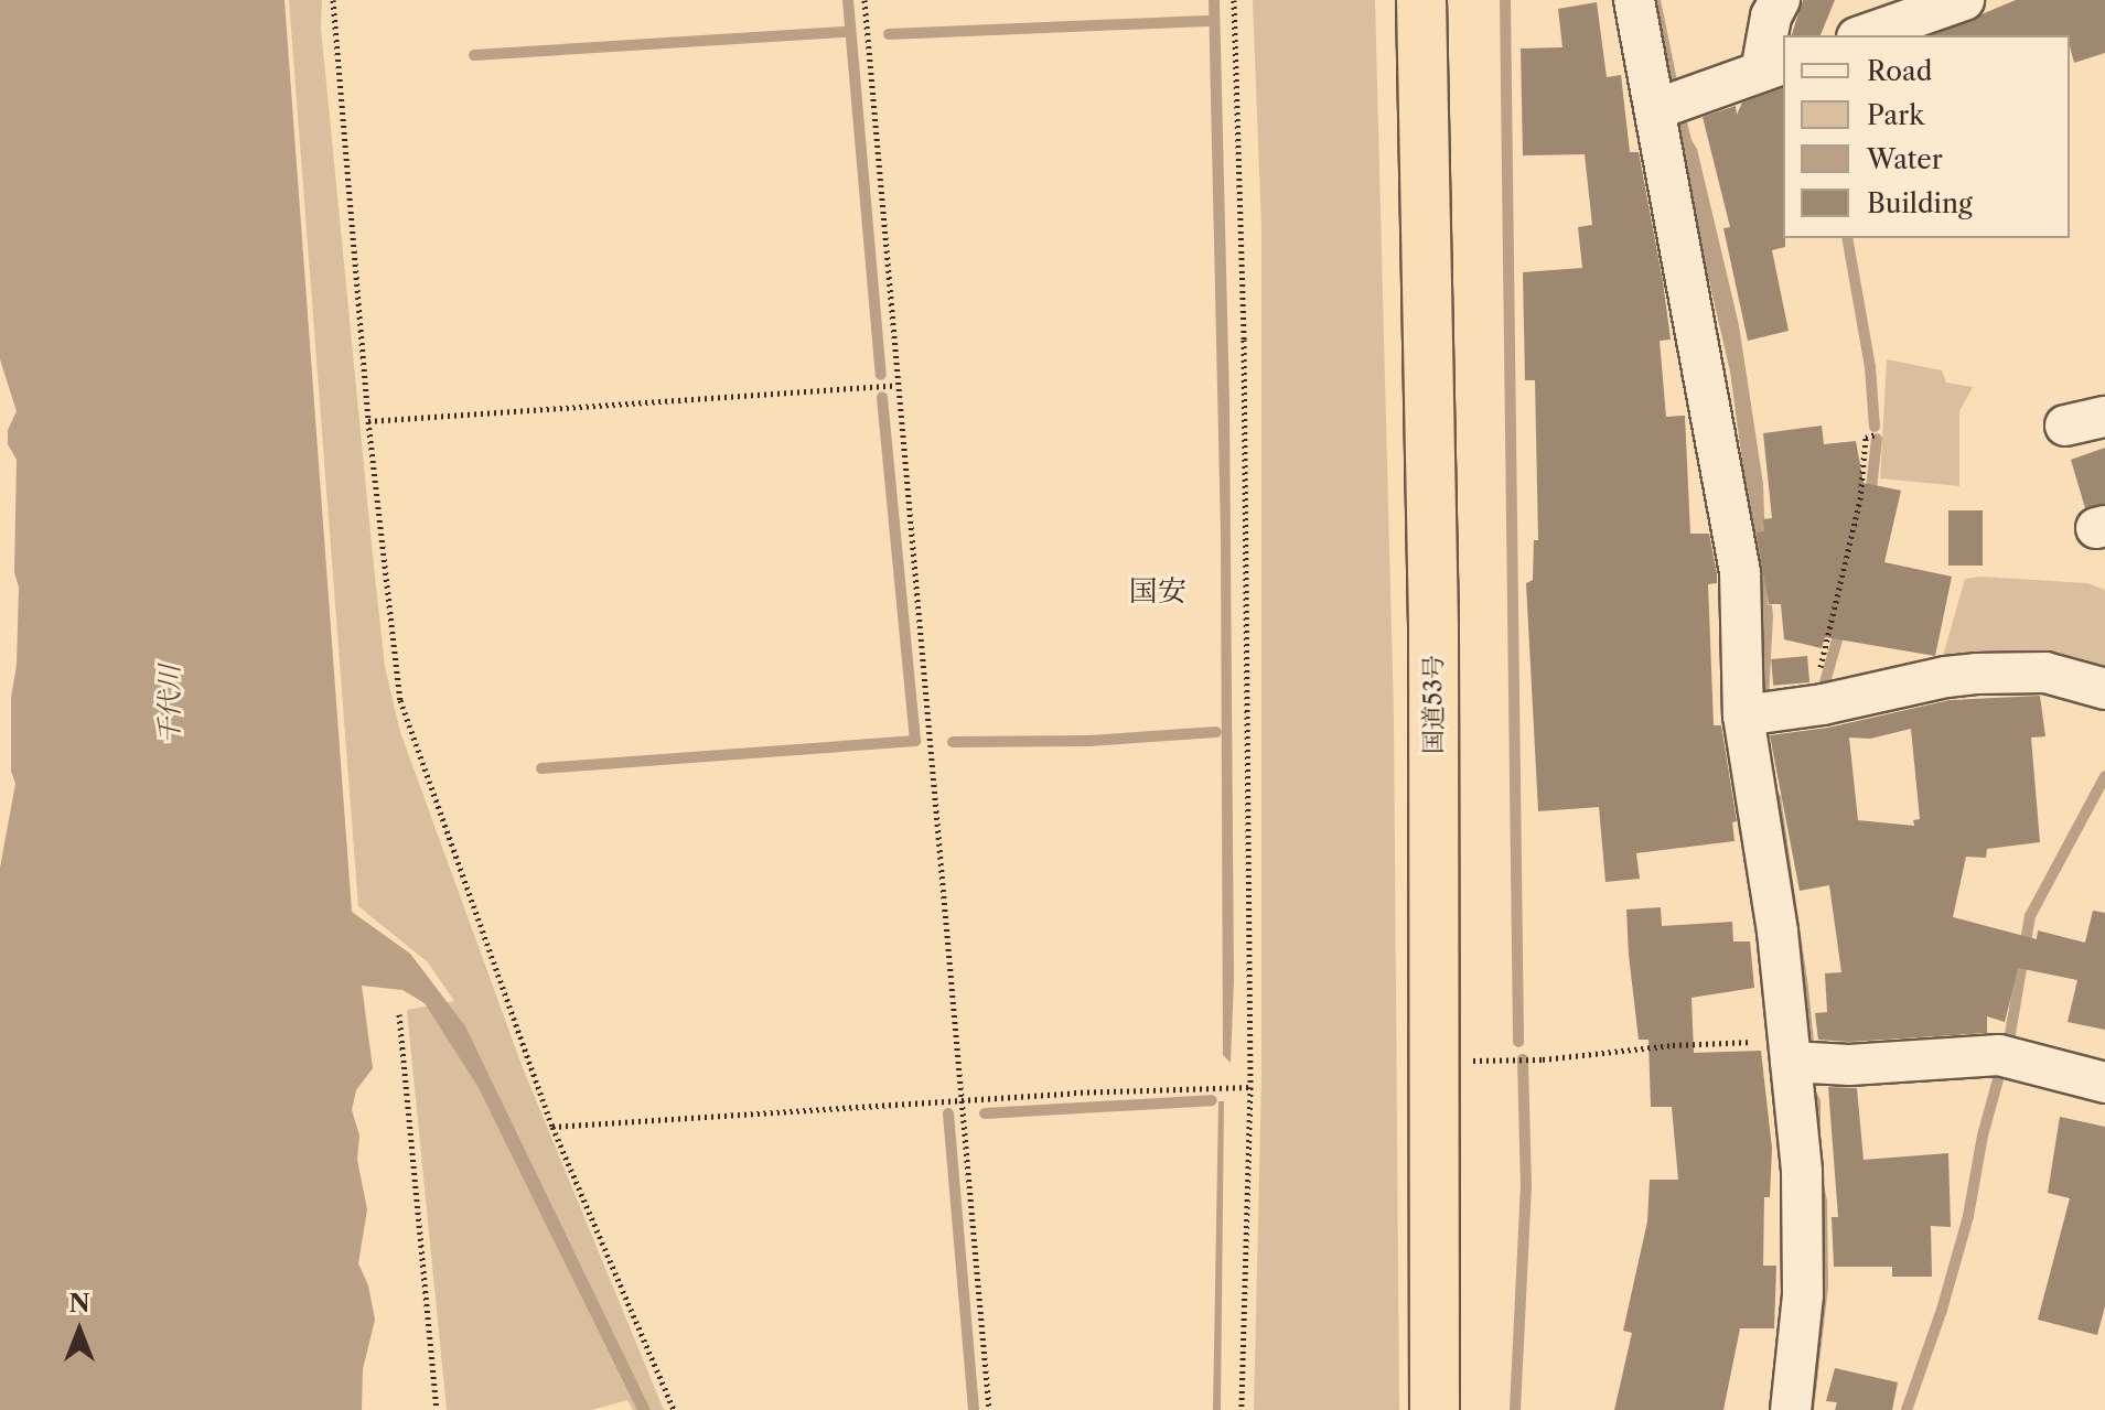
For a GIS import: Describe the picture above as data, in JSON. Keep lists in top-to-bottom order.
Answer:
{
  "streets": {
    "highway": ["国道53号"]
  },
  "districts": ["国安"],
  "water": ["千代川"],
  "legend": [
    "Road",
    "Park",
    "Water",
    "Building"
  ],
  "north": "top"
}
